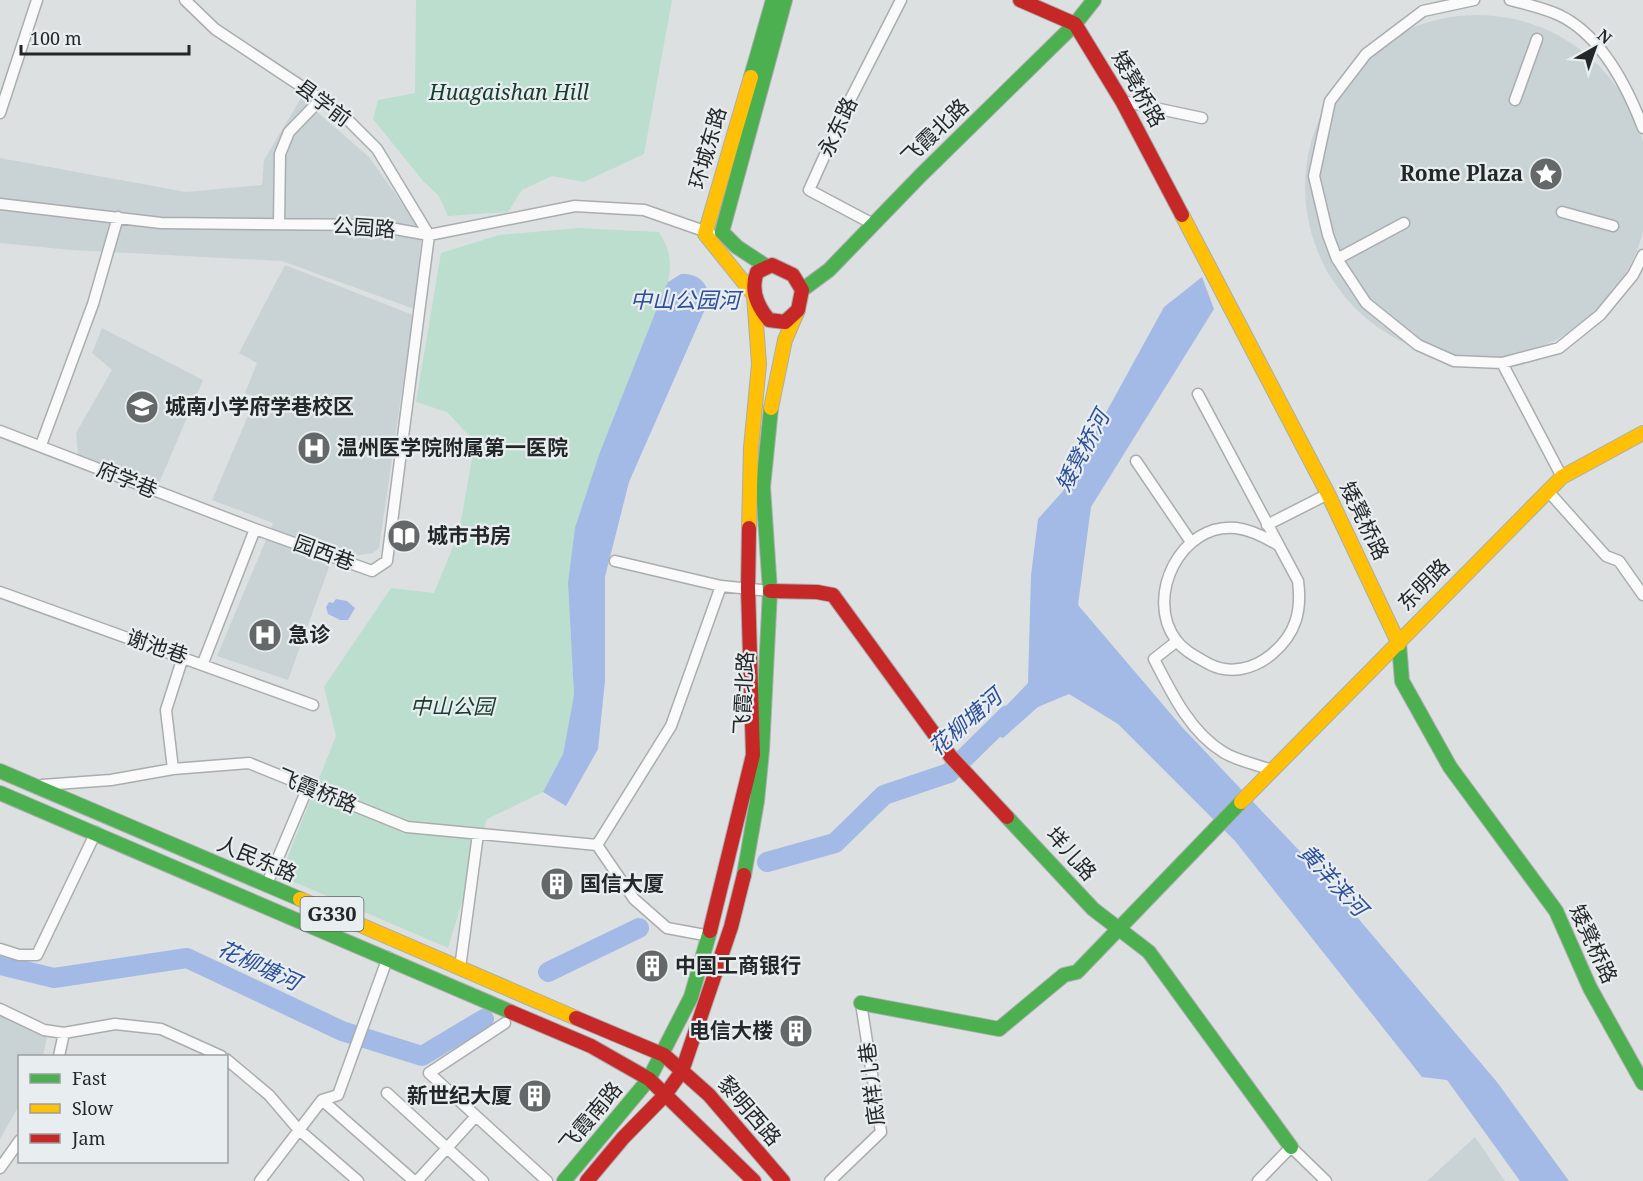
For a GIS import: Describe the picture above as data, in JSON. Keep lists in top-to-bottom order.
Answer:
{
  "streets": {
    "main road": [
      "矮凳桥路",
      "飞霞北路",
      "环城东路",
      "东明路",
      "垟儿路",
      "人民东路",
      "G330",
      "黎明西路",
      "飞霞南路"
    ],
    "street": [
      "县学前",
      "永东路",
      "公园路",
      "府学巷",
      "园西巷",
      "谢池巷",
      "飞霞桥路",
      "底样儿巷"
    ]
  },
  "crossings": [
    ["矮凳桥路", "飞霞北路"],
    ["矮凳桥路", "东明路"],
    ["县学前", "公园路"],
    ["县学前", "园西巷"],
    ["永东路", "飞霞北路"],
    ["飞霞北路", "垟儿路"],
    ["飞霞北路", "人民东路"],
    ["飞霞北路", "G330"],
    ["飞霞北路", "黎明西路"],
    ["飞霞北路", "飞霞南路"],
    ["环城东路", "公园路"],
    ["公园路", "园西巷"],
    ["府学巷", "园西巷"],
    ["东明路", "垟儿路"],
    ["东明路", "底样儿巷"],
    ["飞霞桥路", "人民东路"],
    ["人民东路", "G330"],
    ["人民东路", "飞霞南路"],
    ["G330", "黎明西路"],
    ["G330", "飞霞南路"],
    ["黎明西路", "飞霞南路"]
  ],
  "water": [
    "中山公园河",
    "矮凳桥河",
    "花柳塘河",
    "黄洋浃河"
  ],
  "parks": ["Huagaishan Hill", "中山公园"],
  "places": {
    "place": ["Rome Plaza"],
    "school or university": ["城南小学府学巷校区"],
    "hospital": ["温州医学院附属第一医院", "急诊"],
    "library": ["城市书房"],
    "building": [
      "国信大厦",
      "中国工商银行",
      "电信大楼",
      "新世纪大厦"
    ]
  },
  "legend": ["Fast", "Slow", "Jam"],
  "scale_bar": "100 m",
  "north": "top right"
}
